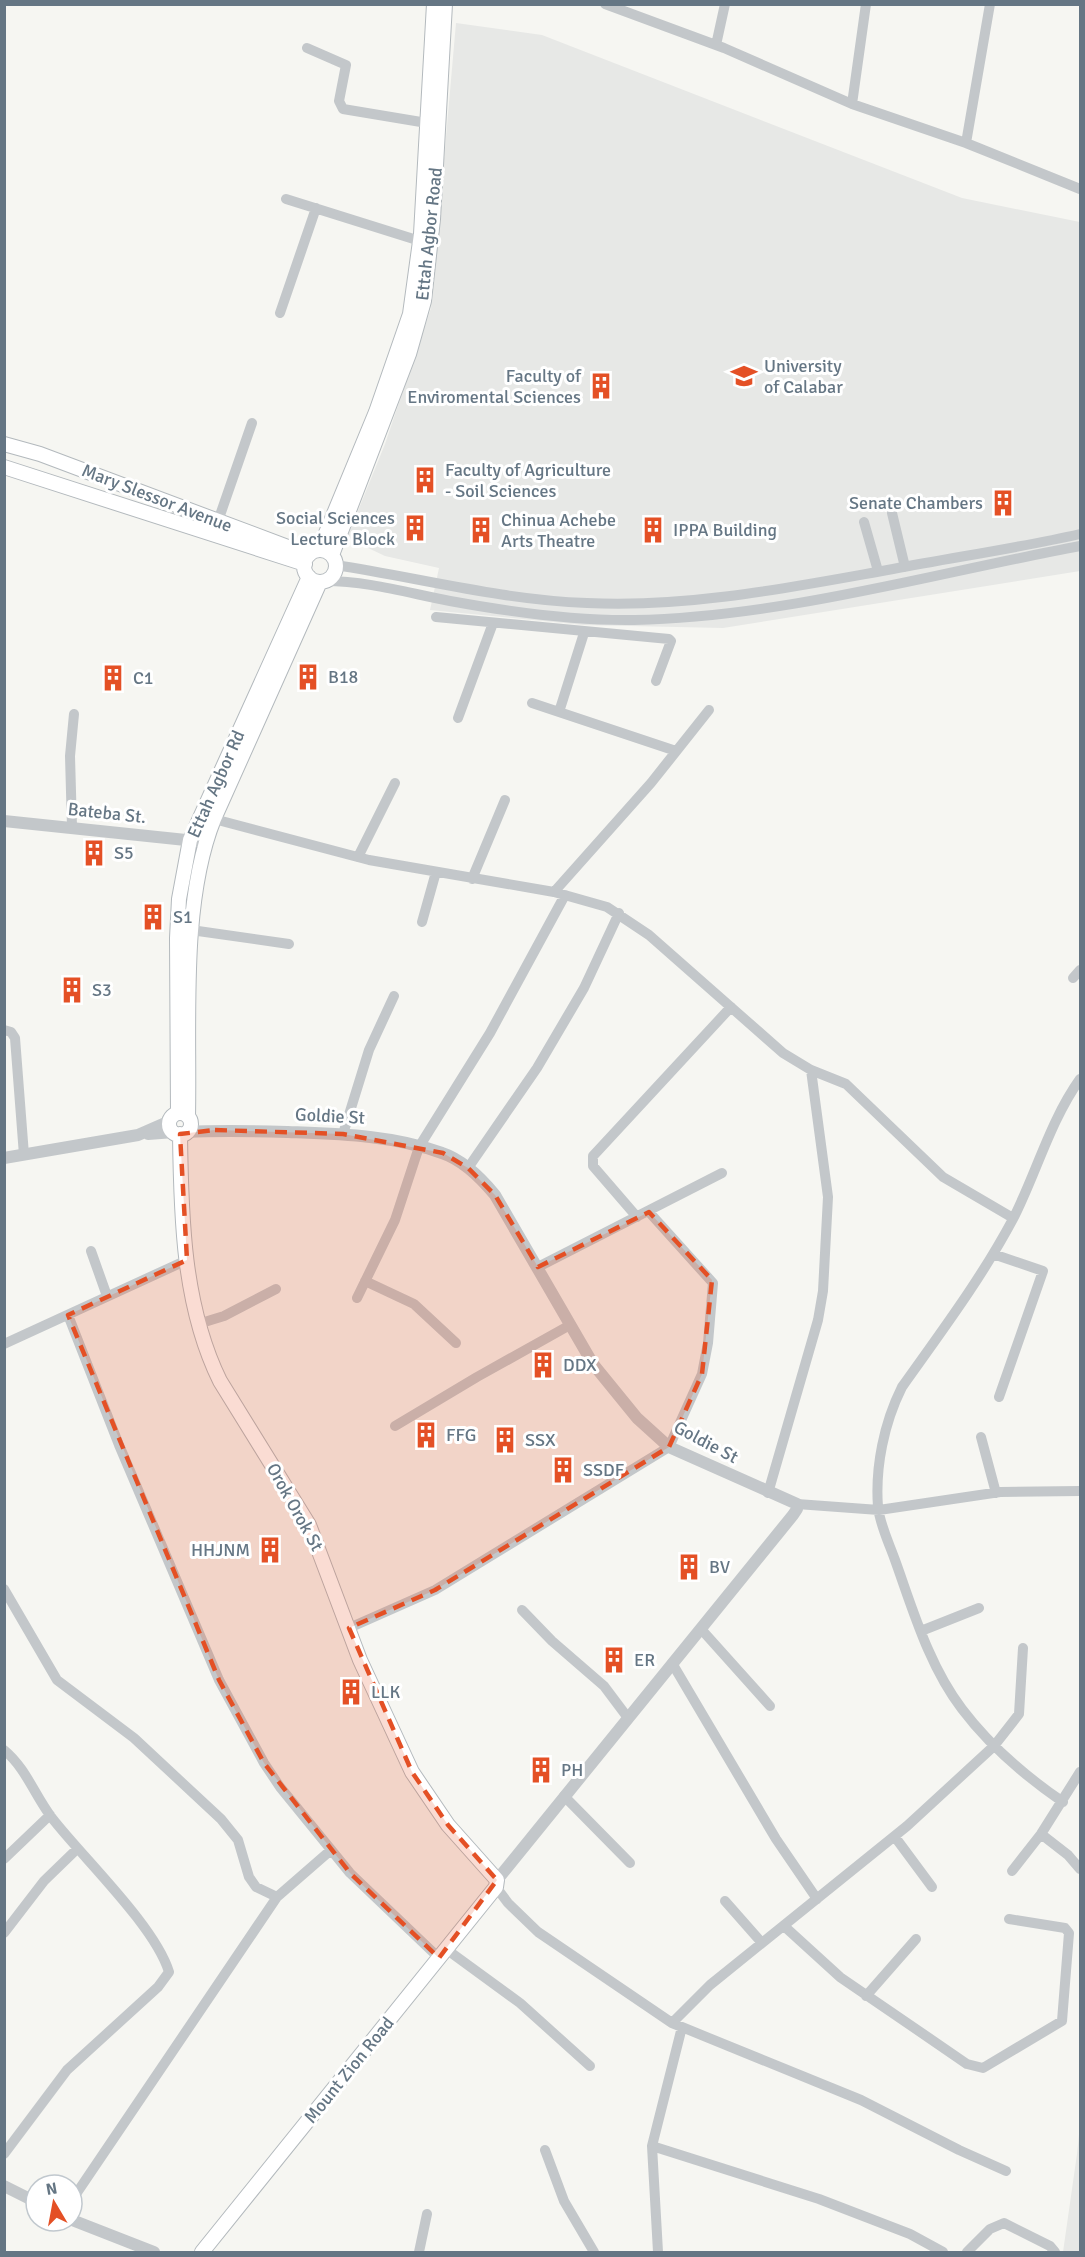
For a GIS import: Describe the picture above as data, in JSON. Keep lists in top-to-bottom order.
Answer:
{
  "streets": {
    "main road": [
      "Ettah Agbor Road",
      "Mary Slessor Avenue",
      "Ettah Agbor Rd",
      "Orok Orok St",
      "Mount Zion Road"
    ],
    "street": ["Bateba St.", "Goldie St"]
  },
  "crossings": [
    ["Ettah Agbor Road", "Mary Slessor Avenue"],
    ["Ettah Agbor Road", "Ettah Agbor Rd"],
    ["Mary Slessor Avenue", "Ettah Agbor Rd"],
    ["Ettah Agbor Rd", "Bateba St."],
    ["Ettah Agbor Rd", "Goldie St"],
    ["Ettah Agbor Rd", "Orok Orok St"],
    ["Goldie St", "Orok Orok St"],
    ["Orok Orok St", "Mount Zion Road"]
  ],
  "places": {
    "school or university": ["University of Calabar"],
    "building": [
      "Faculty of Enviromental Sciences",
      "Faculty of Agriculture - Soil Sciences",
      "Senate Chambers",
      "Social Sciences Lecture Block",
      "Chinua Achebe Arts Theatre",
      "IPPA Building",
      "B18",
      "C1",
      "S5",
      "S1",
      "S3",
      "DDX",
      "FFG",
      "SSX",
      "SSDF",
      "HHJNM",
      "BV",
      "ER",
      "LLK",
      "PH"
    ]
  },
  "north": "top"
}
